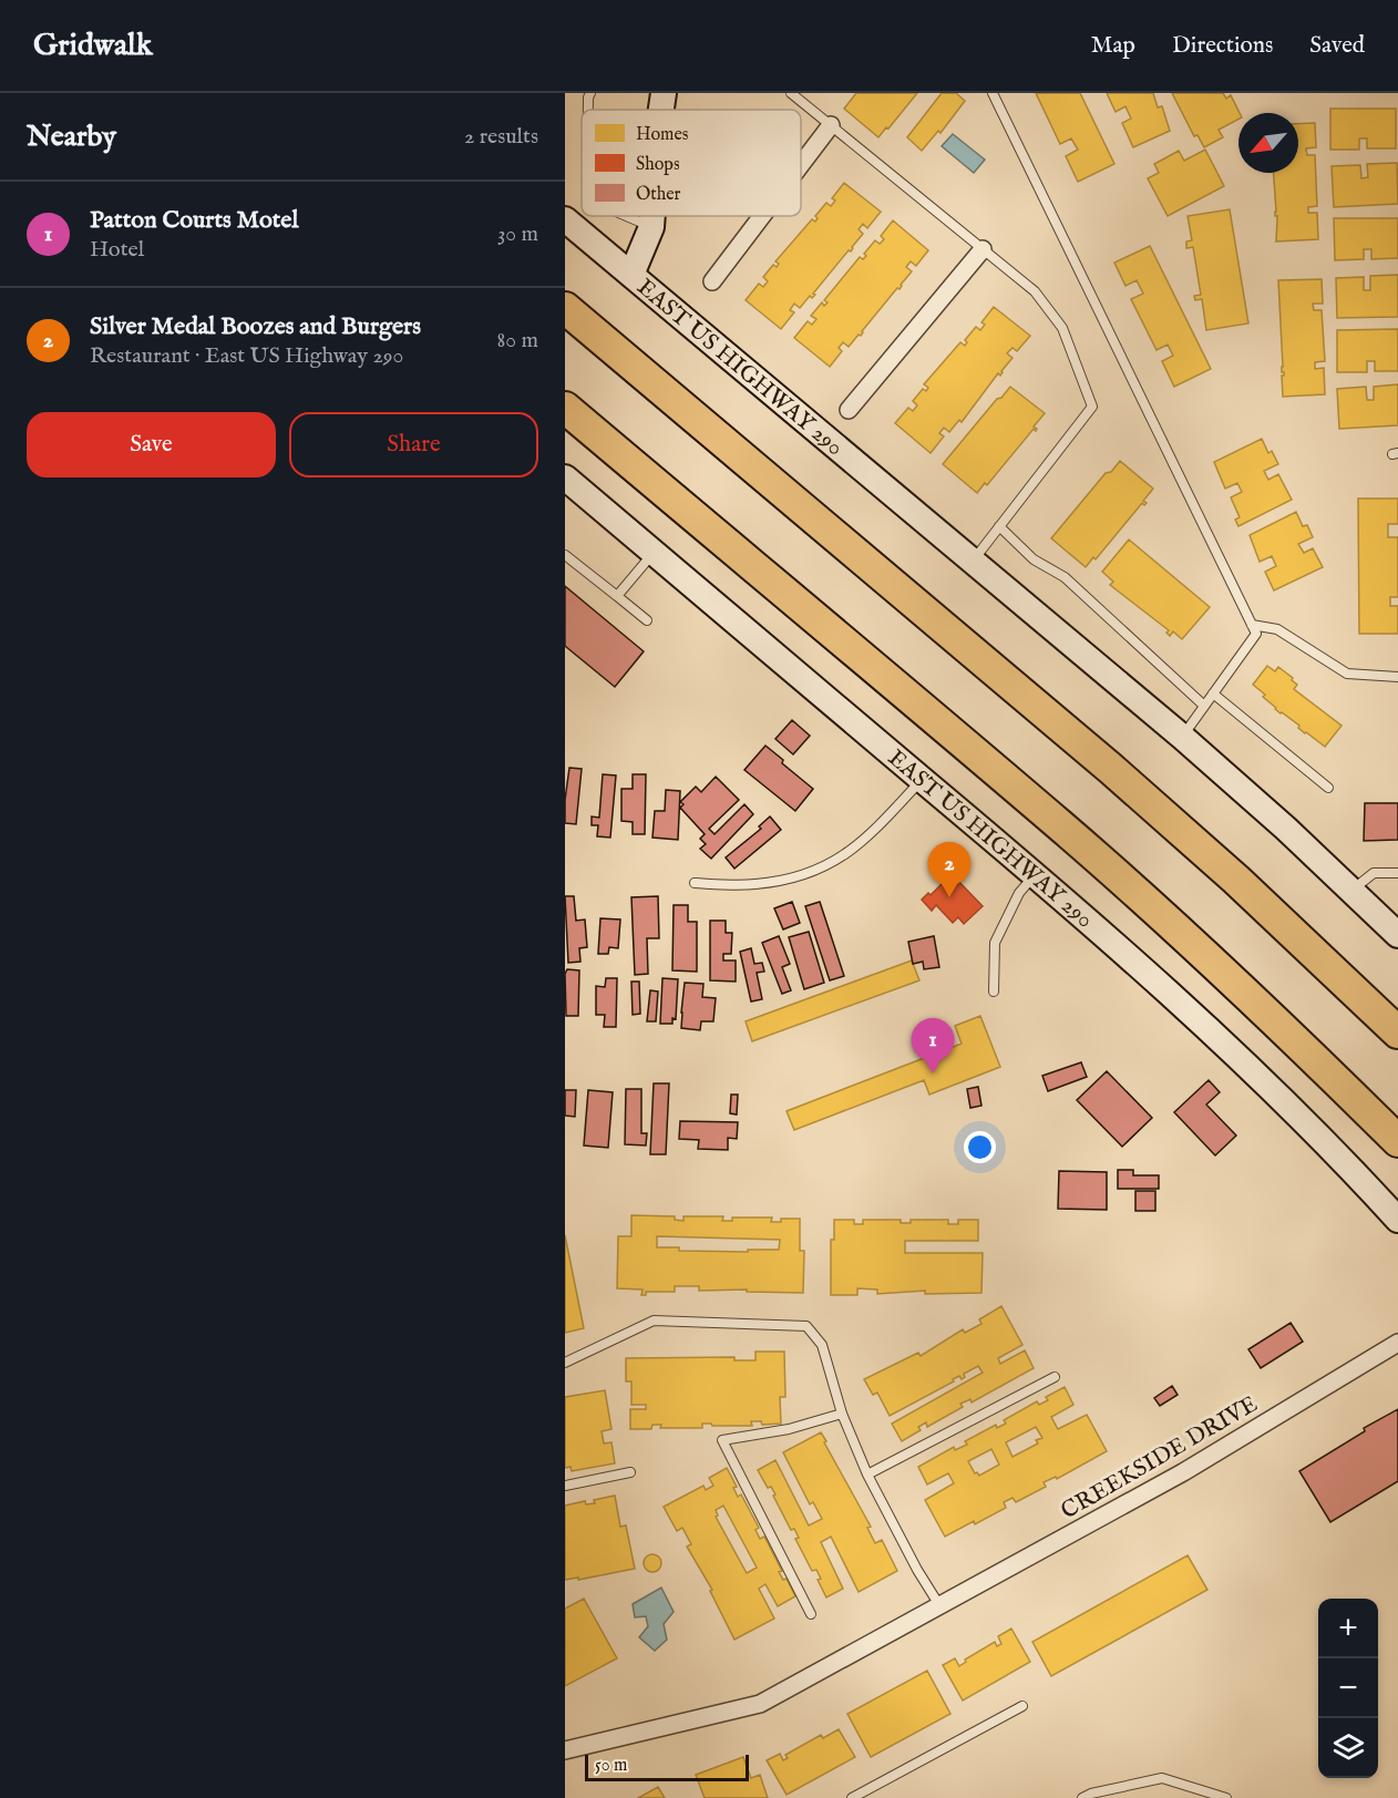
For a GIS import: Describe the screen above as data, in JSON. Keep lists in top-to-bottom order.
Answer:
{
  "streets": {
    "main road": ["EAST US HIGHWAY 290"],
    "street": ["CREEKSIDE DRIVE"]
  },
  "legend": ["Homes", "Shops", "Other"],
  "scale_bar": "50 m",
  "north": "bottom left",
  "page": {
    "header": "Gridwalk",
    "nav": ["Map", "Directions", "Saved"],
    "heading": ["Nearby", "2 results"],
    "list": [
      {
        "mark": "1",
        "name": "Patton Courts Motel",
        "note": "Hotel",
        "value": "30 m"
      },
      {
        "mark": "2",
        "name": "Silver Medal Boozes and Burgers",
        "note": "Restaurant · East US Highway 290",
        "value": "80 m"
      }
    ],
    "buttons": ["Save", "Share"],
    "pins": ["2", "1"],
    "map_buttons": ["+", "−"],
    "scale": "50 m"
  }
}
